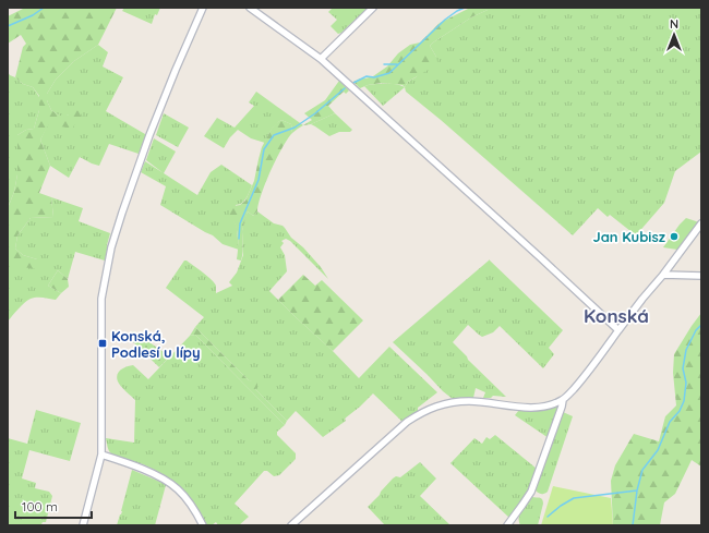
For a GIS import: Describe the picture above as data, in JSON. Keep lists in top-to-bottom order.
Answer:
{
  "districts": ["Konská"],
  "places": {
    "other": ["Jan Kubisz"],
    "transit": ["Konská, Podlesí u lípy"]
  },
  "scale_bar": "100 m",
  "north": "top"
}
